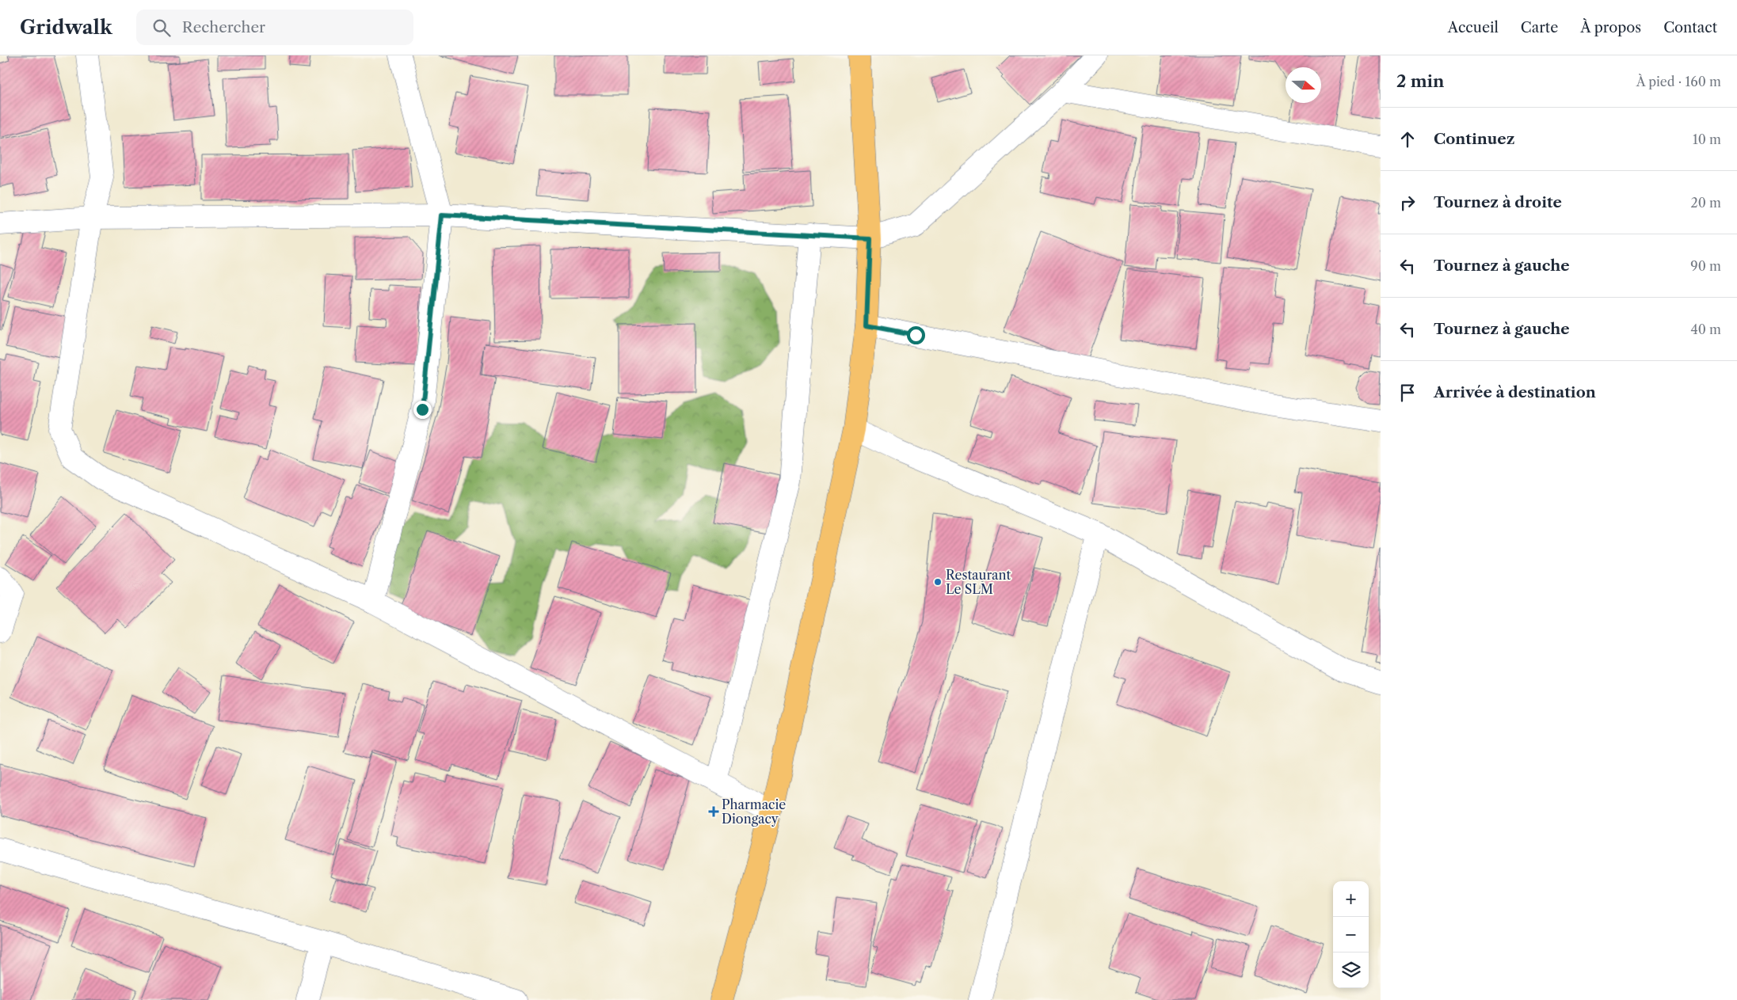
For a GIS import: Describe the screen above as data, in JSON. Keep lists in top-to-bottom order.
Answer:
{
  "places": {
    "other": ["Restaurant Le SLM"],
    "health": ["Pharmacie Diongacy"]
  },
  "north": "right",
  "page": {
    "header": "Gridwalk",
    "search": "Rechercher",
    "nav": [
      "Accueil",
      "Carte",
      "À propos",
      "Contact"
    ],
    "heading": ["2 min", "À pied · 160 m"],
    "list": [
      ["Continuez", "10 m"],
      ["Tournez à droite", "20 m"],
      ["Tournez à gauche", "90 m"],
      ["Tournez à gauche", "40 m"],
      "Arrivée à destination"
    ],
    "map_buttons": ["+", "−"]
  }
}
